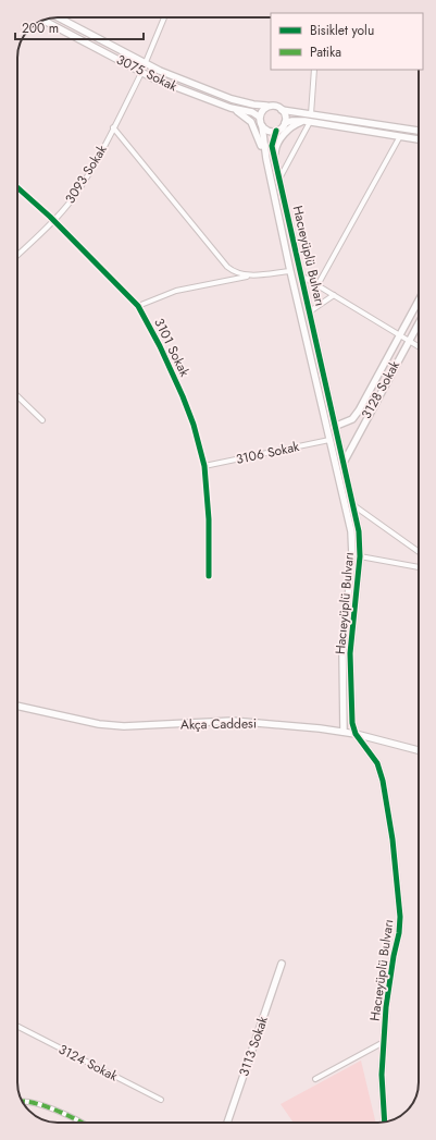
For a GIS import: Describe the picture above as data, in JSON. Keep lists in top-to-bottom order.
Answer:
{
  "streets": {
    "street": [
      "3075 Sokak",
      "3093 Sokak",
      "Hacıeyüplü Bulvarı",
      "3101 Sokak",
      "3128 Sokak",
      "3106 Sokak",
      "Akça Caddesi",
      "3113 Sokak",
      "3124 Sokak"
    ]
  },
  "crossings": [
    ["3075 Sokak", "3093 Sokak"],
    ["3075 Sokak", "Hacıeyüplü Bulvarı"],
    ["3093 Sokak", "3101 Sokak"],
    ["Hacıeyüplü Bulvarı", "3128 Sokak"],
    ["Hacıeyüplü Bulvarı", "3106 Sokak"],
    ["Hacıeyüplü Bulvarı", "Akça Caddesi"],
    ["3101 Sokak", "3106 Sokak"]
  ],
  "legend": ["Bisiklet yolu", "Patika"],
  "scale_bar": "200 m"
}
